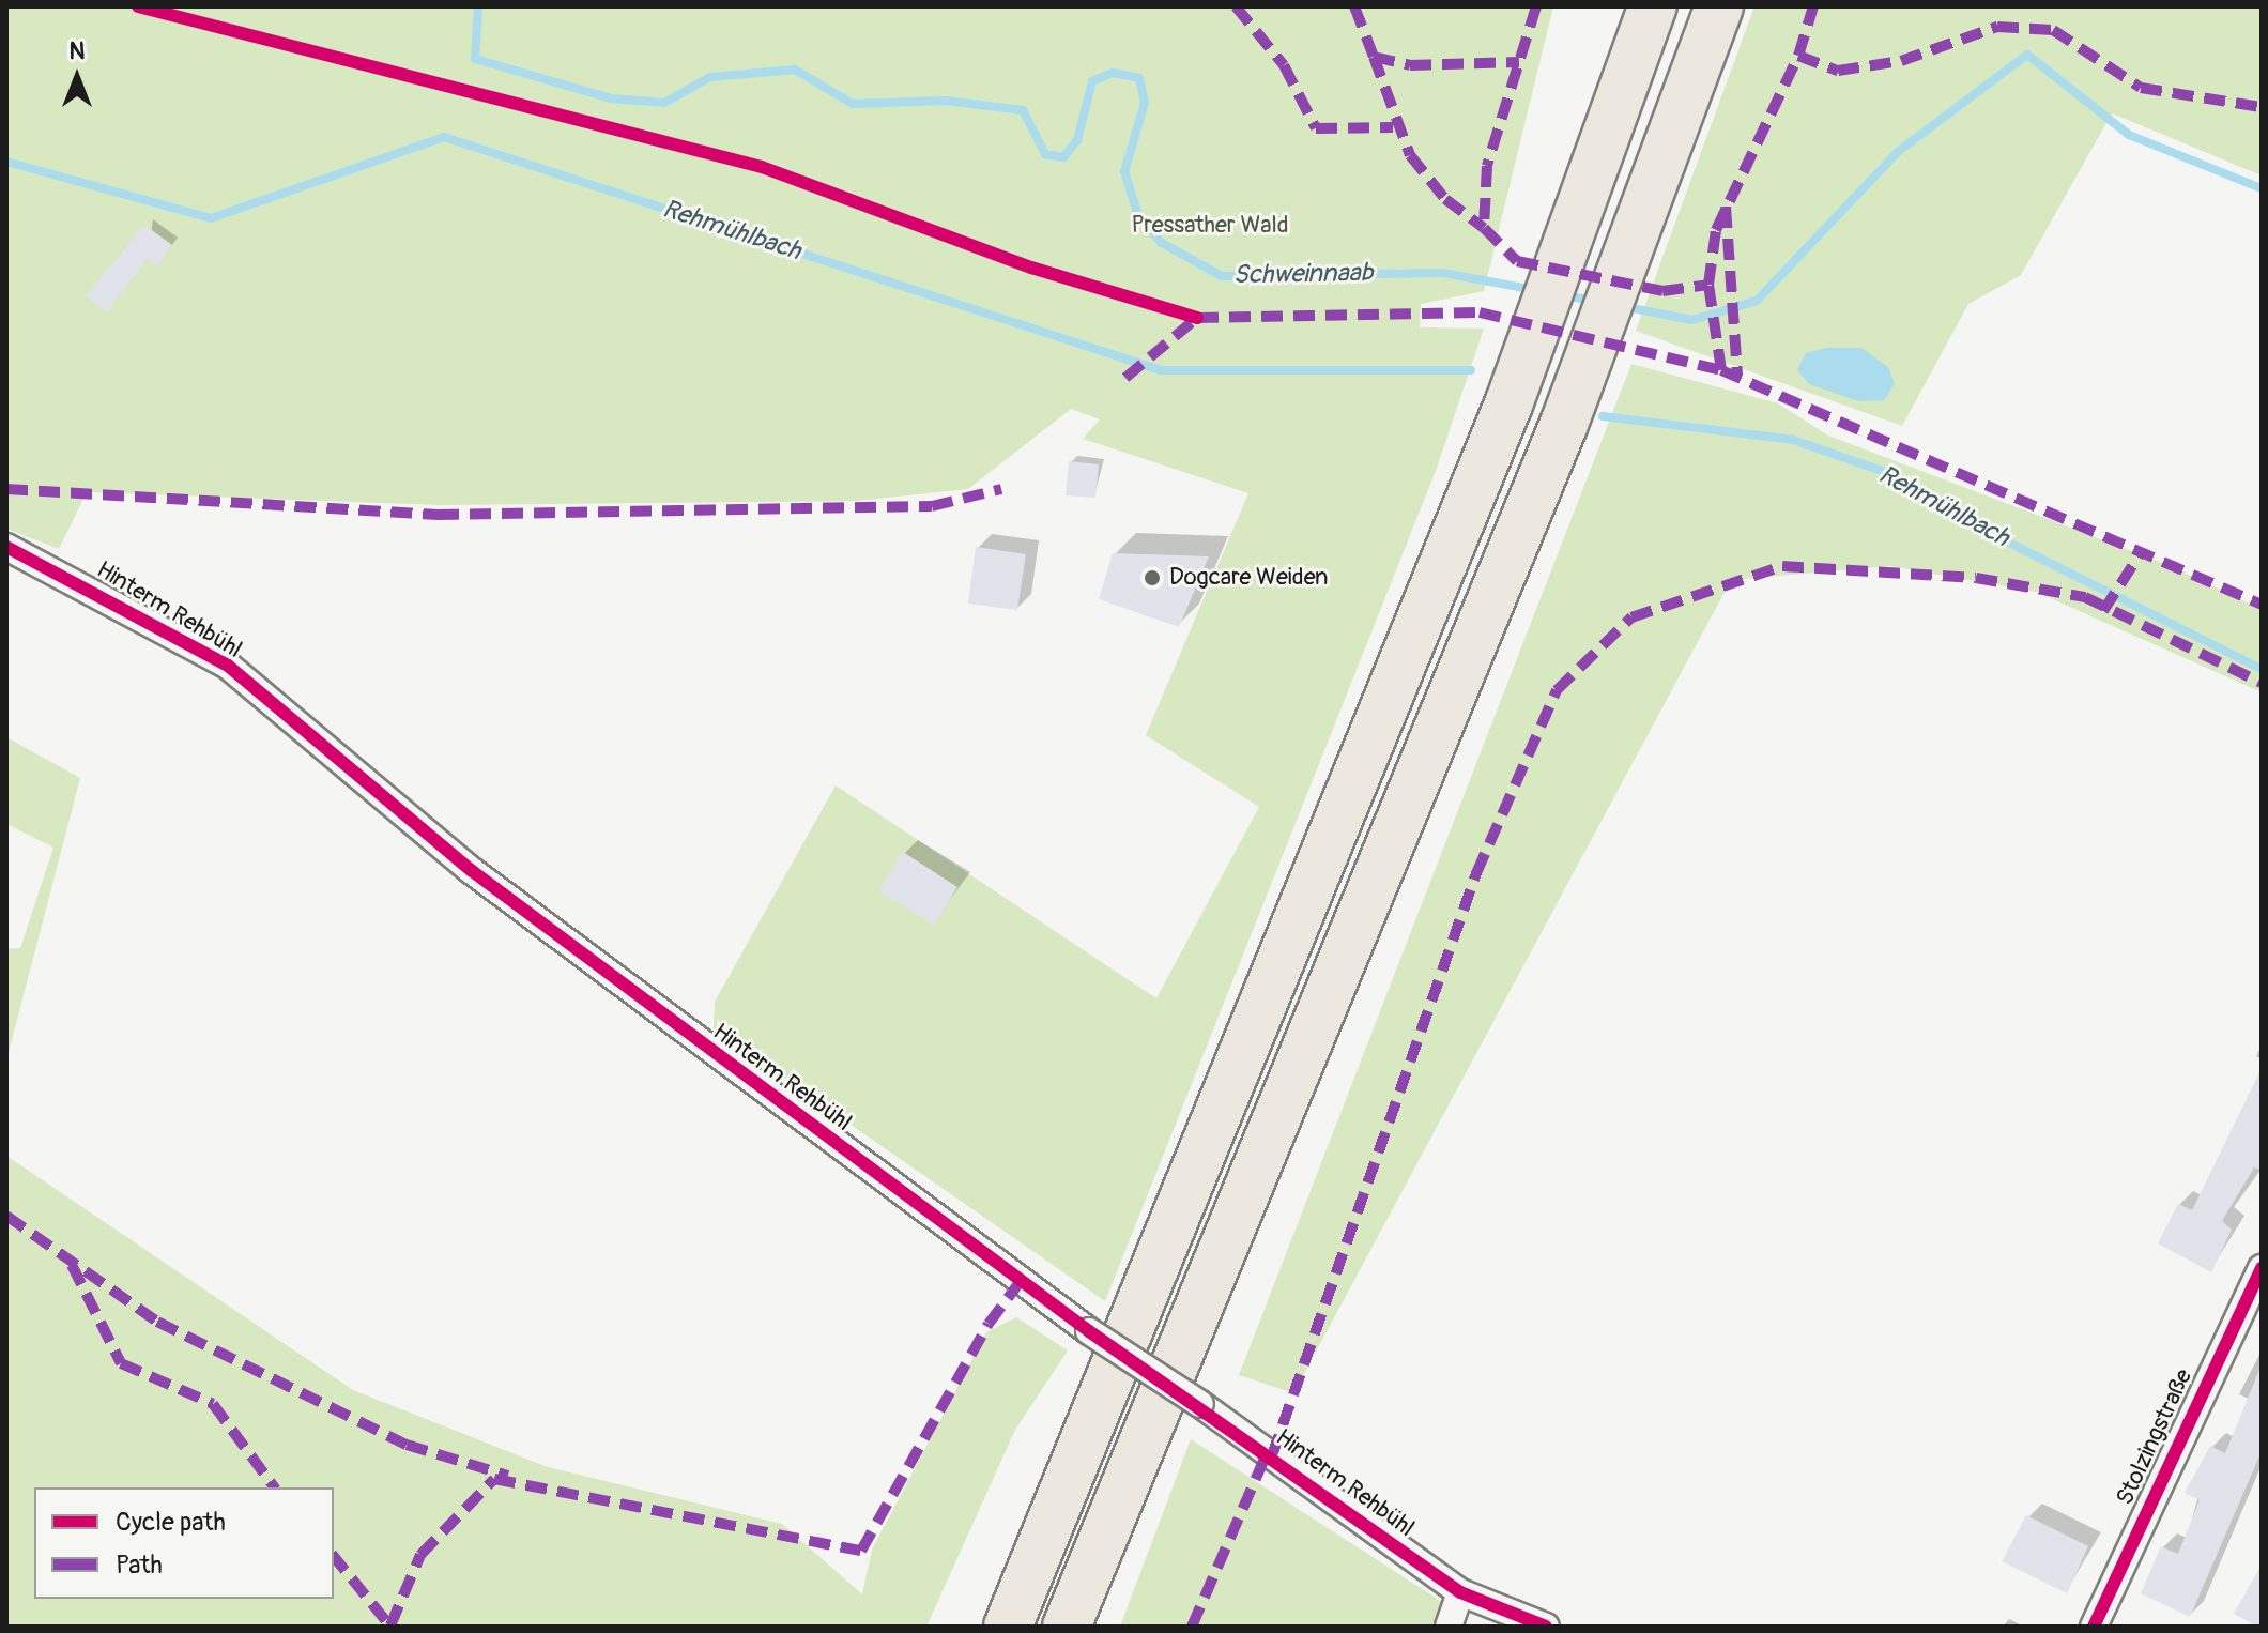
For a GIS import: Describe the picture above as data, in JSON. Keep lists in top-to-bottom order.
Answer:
{
  "streets": {
    "street": ["Hinterm Rehbühl", "Stolzingstraße"]
  },
  "water": ["Rehmühlbach", "Schweinnaab"],
  "parks": ["Pressather Wald"],
  "places": ["Dogcare Weiden"],
  "legend": ["Cycle path", "Path"],
  "north": "top"
}
